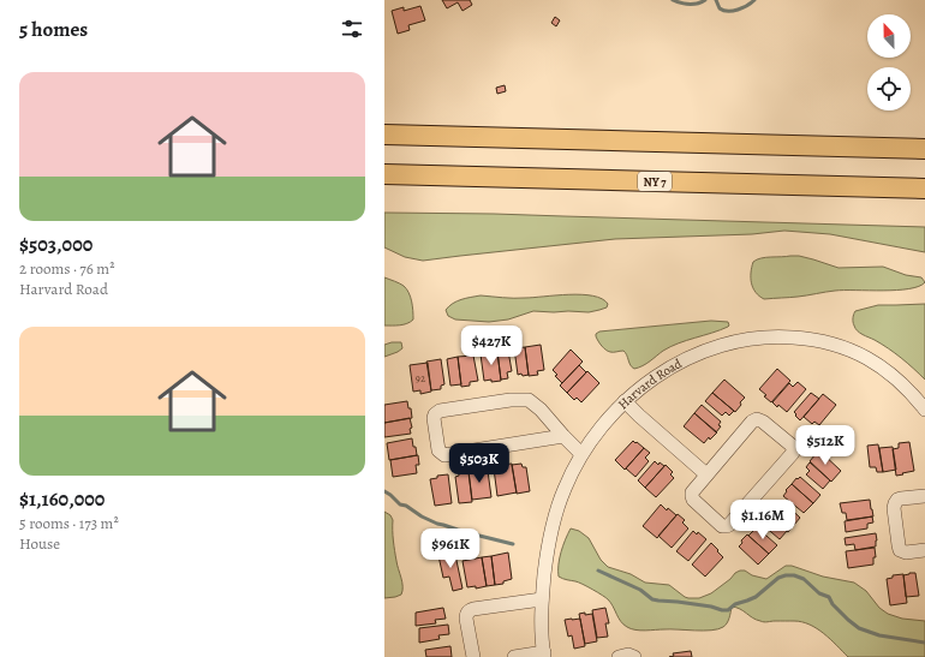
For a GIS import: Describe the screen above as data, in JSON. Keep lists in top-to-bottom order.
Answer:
{
  "streets": {
    "highway": ["NY 7"],
    "street": ["Harvard Road"]
  },
  "house_numbers": ["92"],
  "north": "top",
  "page": {
    "heading": "5 homes",
    "list": [
      {
        "name": "$503,000",
        "note": "2 rooms · 76 m² · Harvard Road"
      },
      {
        "name": "$1,160,000",
        "note": "5 rooms · 173 m² · House"
      }
    ],
    "price": [
      "$427K",
      "$512K",
      "$503K",
      "$1.16M",
      "$961K"
    ]
  }
}
